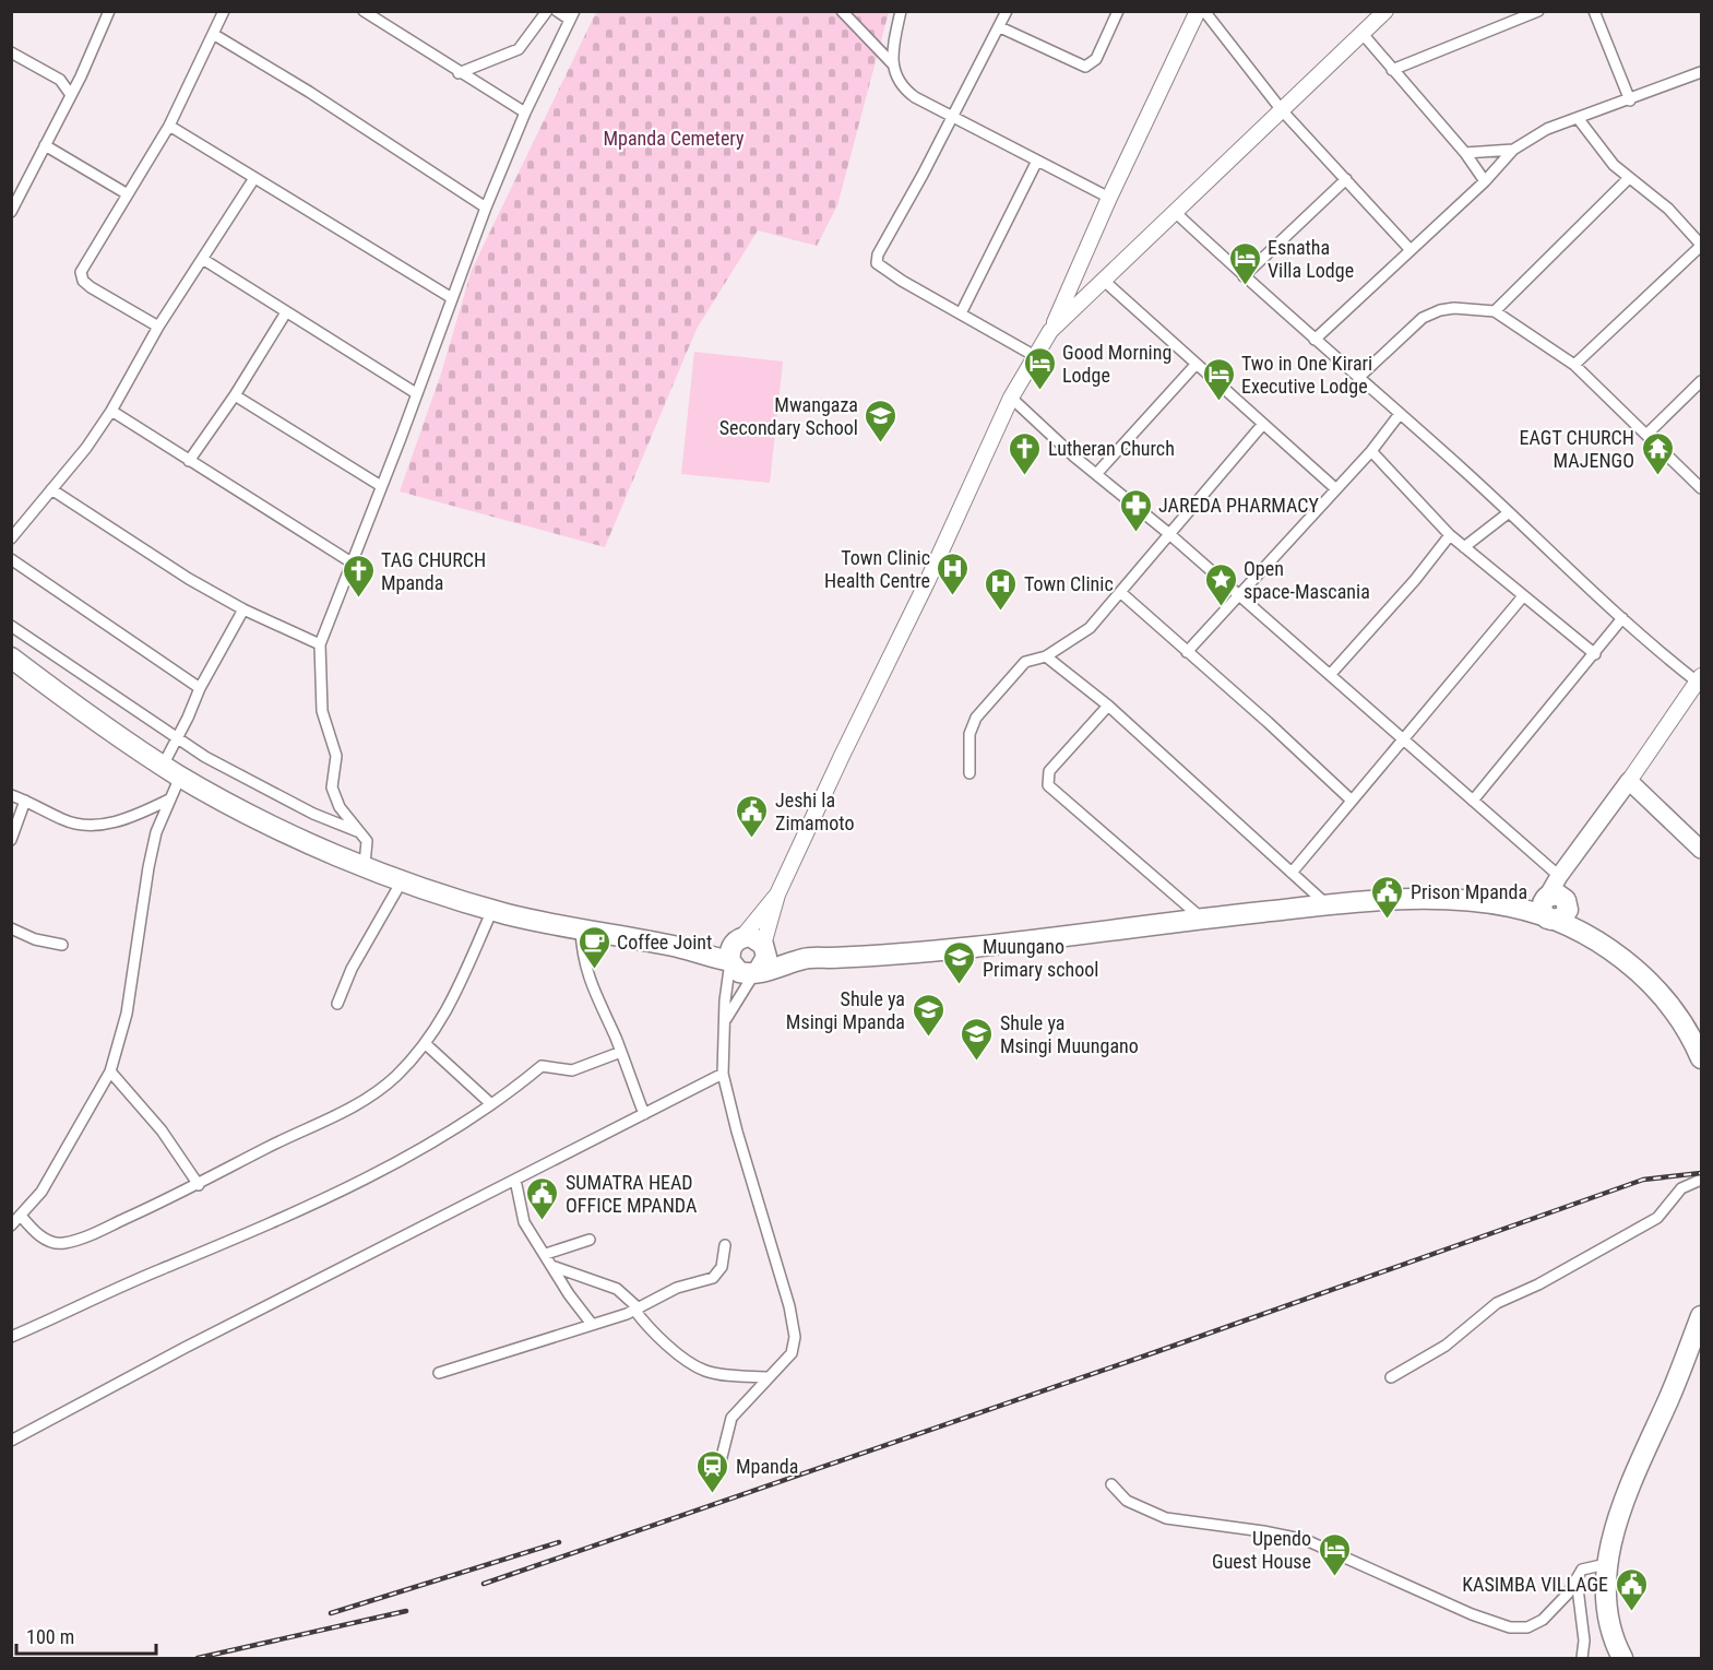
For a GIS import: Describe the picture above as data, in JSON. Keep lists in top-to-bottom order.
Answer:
{
  "parks": ["Mpanda Cemetery"],
  "places": {
    "hotel": [
      "Esnatha Villa Lodge",
      "Good Morning Lodge",
      "Two in One Kirari Executive Lodge",
      "Upendo Guest House"
    ],
    "school or university": [
      "Mwangaza Secondary School",
      "Muungano Primary school",
      "Shule ya Msingi Mpanda",
      "Shule ya Msingi Muungano"
    ],
    "church": ["Lutheran Church", "TAG CHURCH Mpanda"],
    "temple": ["EAGT CHURCH MAJENGO"],
    "pharmacy": ["JAREDA PHARMACY"],
    "hospital": ["Town Clinic Health Centre", "Town Clinic"],
    "place": ["Open space-Mascania"],
    "public building": [
      "Jeshi la Zimamoto",
      "Prison Mpanda",
      "SUMATRA HEAD OFFICE MPANDA",
      "KASIMBA VILLAGE"
    ],
    "cafe": ["Coffee Joint"],
    "station": ["Mpanda"]
  },
  "scale_bar": "100 m"
}
